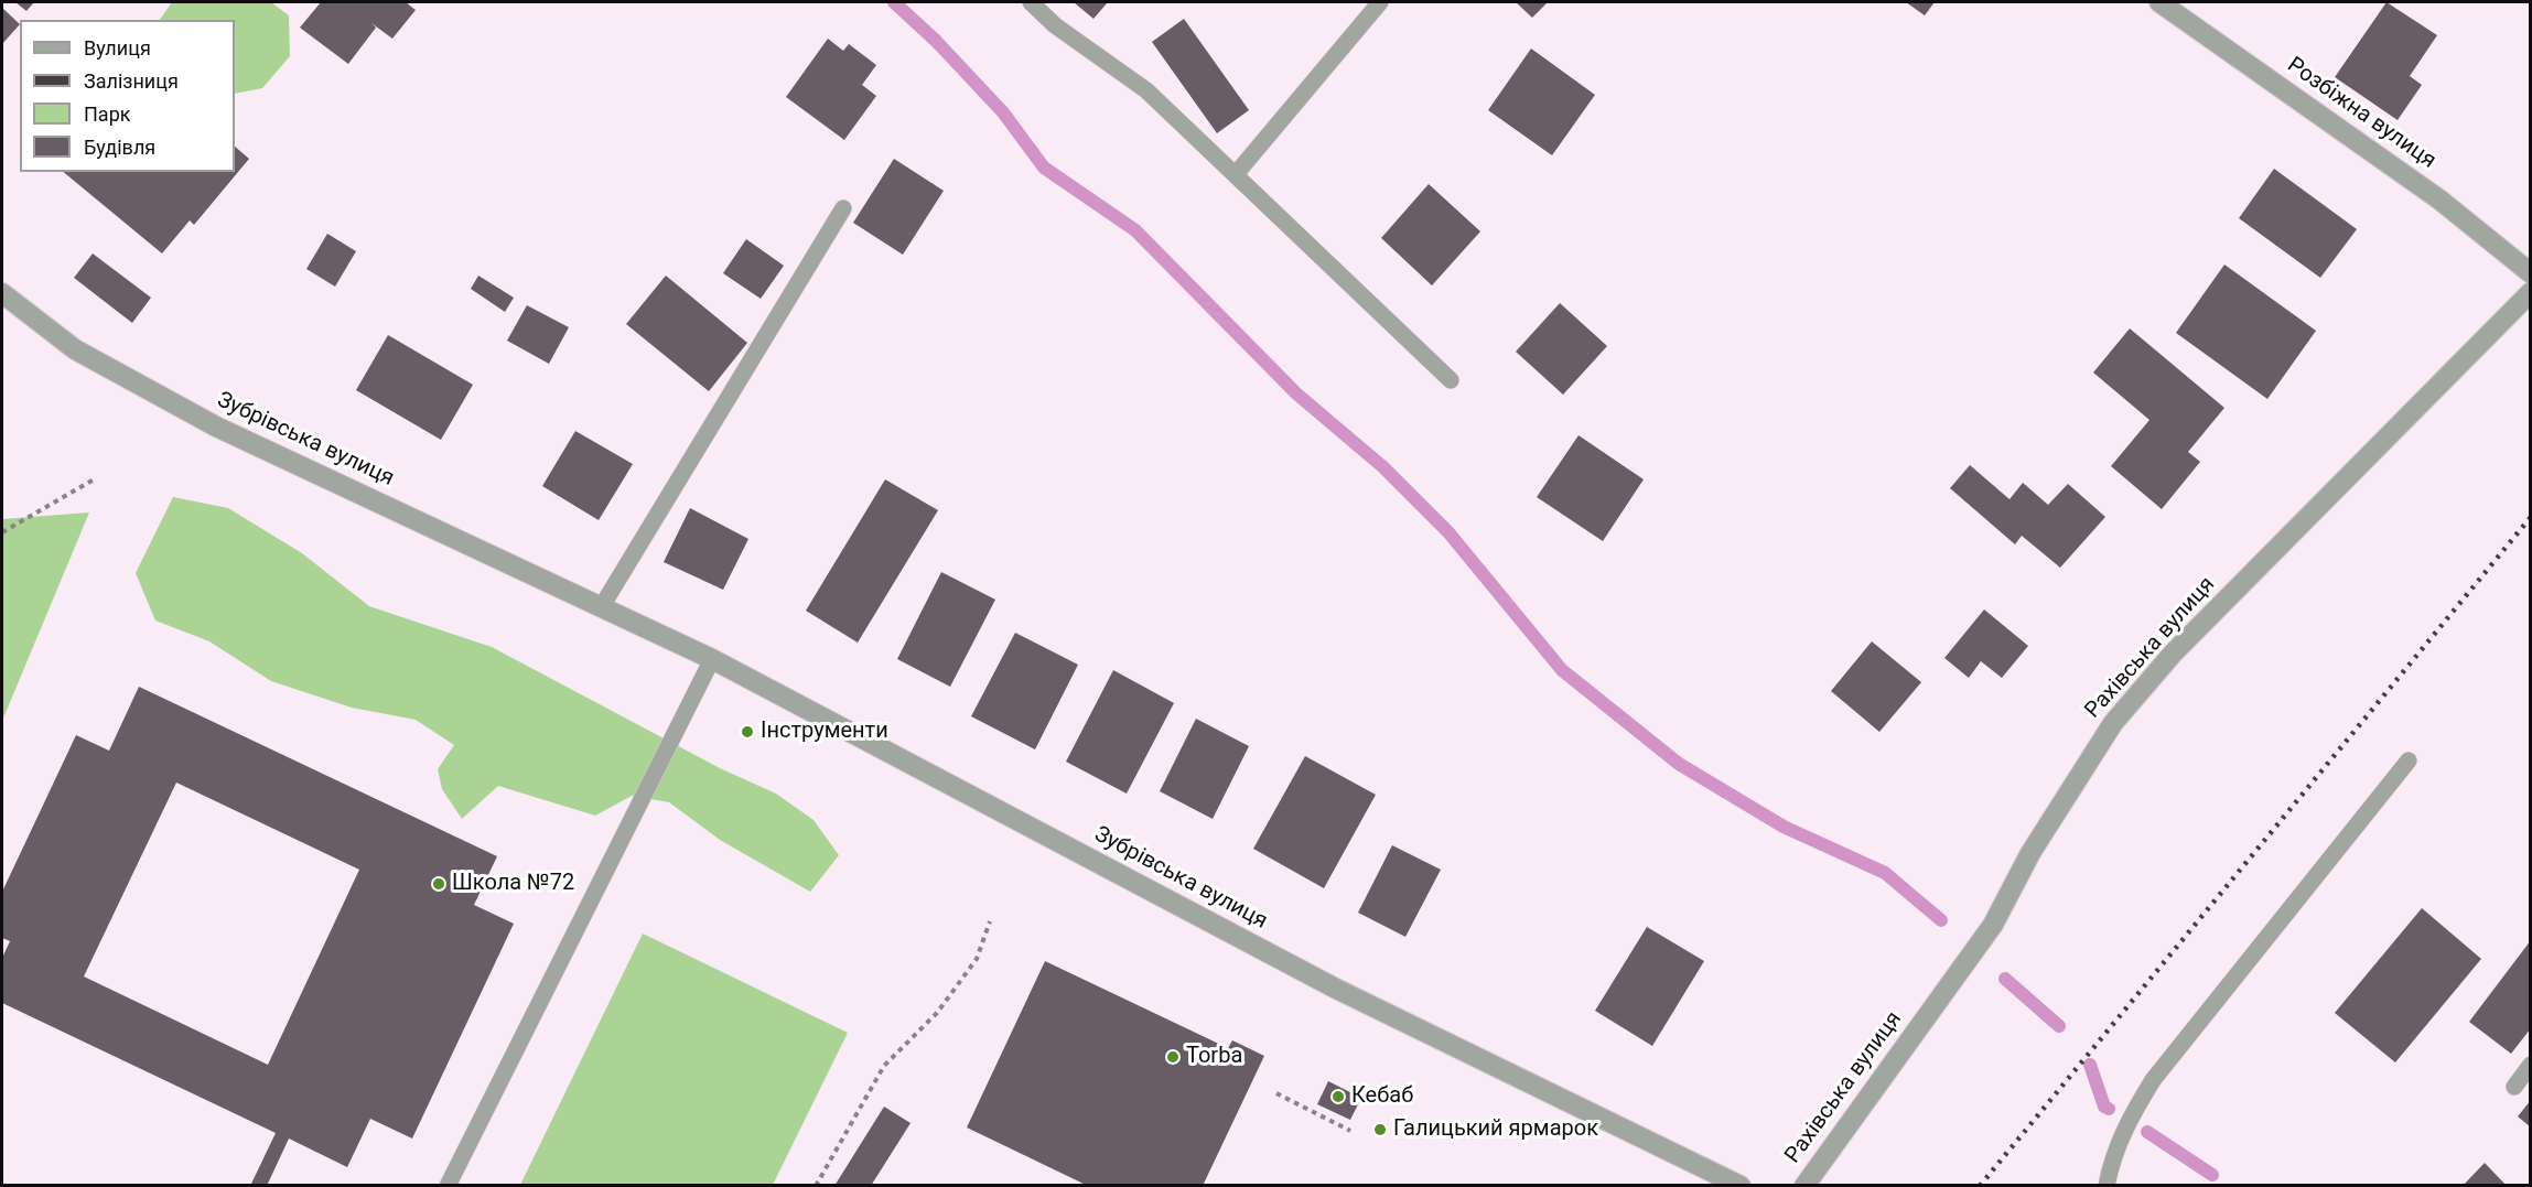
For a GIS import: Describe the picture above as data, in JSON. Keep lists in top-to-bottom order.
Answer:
{
  "streets": {
    "street": ["Розбіжна вулиця", "Зубрівська вулиця", "Рахівська вулиця"]
  },
  "places": [
    "Інструменти",
    "Школа №72",
    "Torba",
    "Кебаб",
    "Галицький ярмарок"
  ],
  "legend": [
    "Вулиця",
    "Залізниця",
    "Парк",
    "Будівля"
  ]
}
